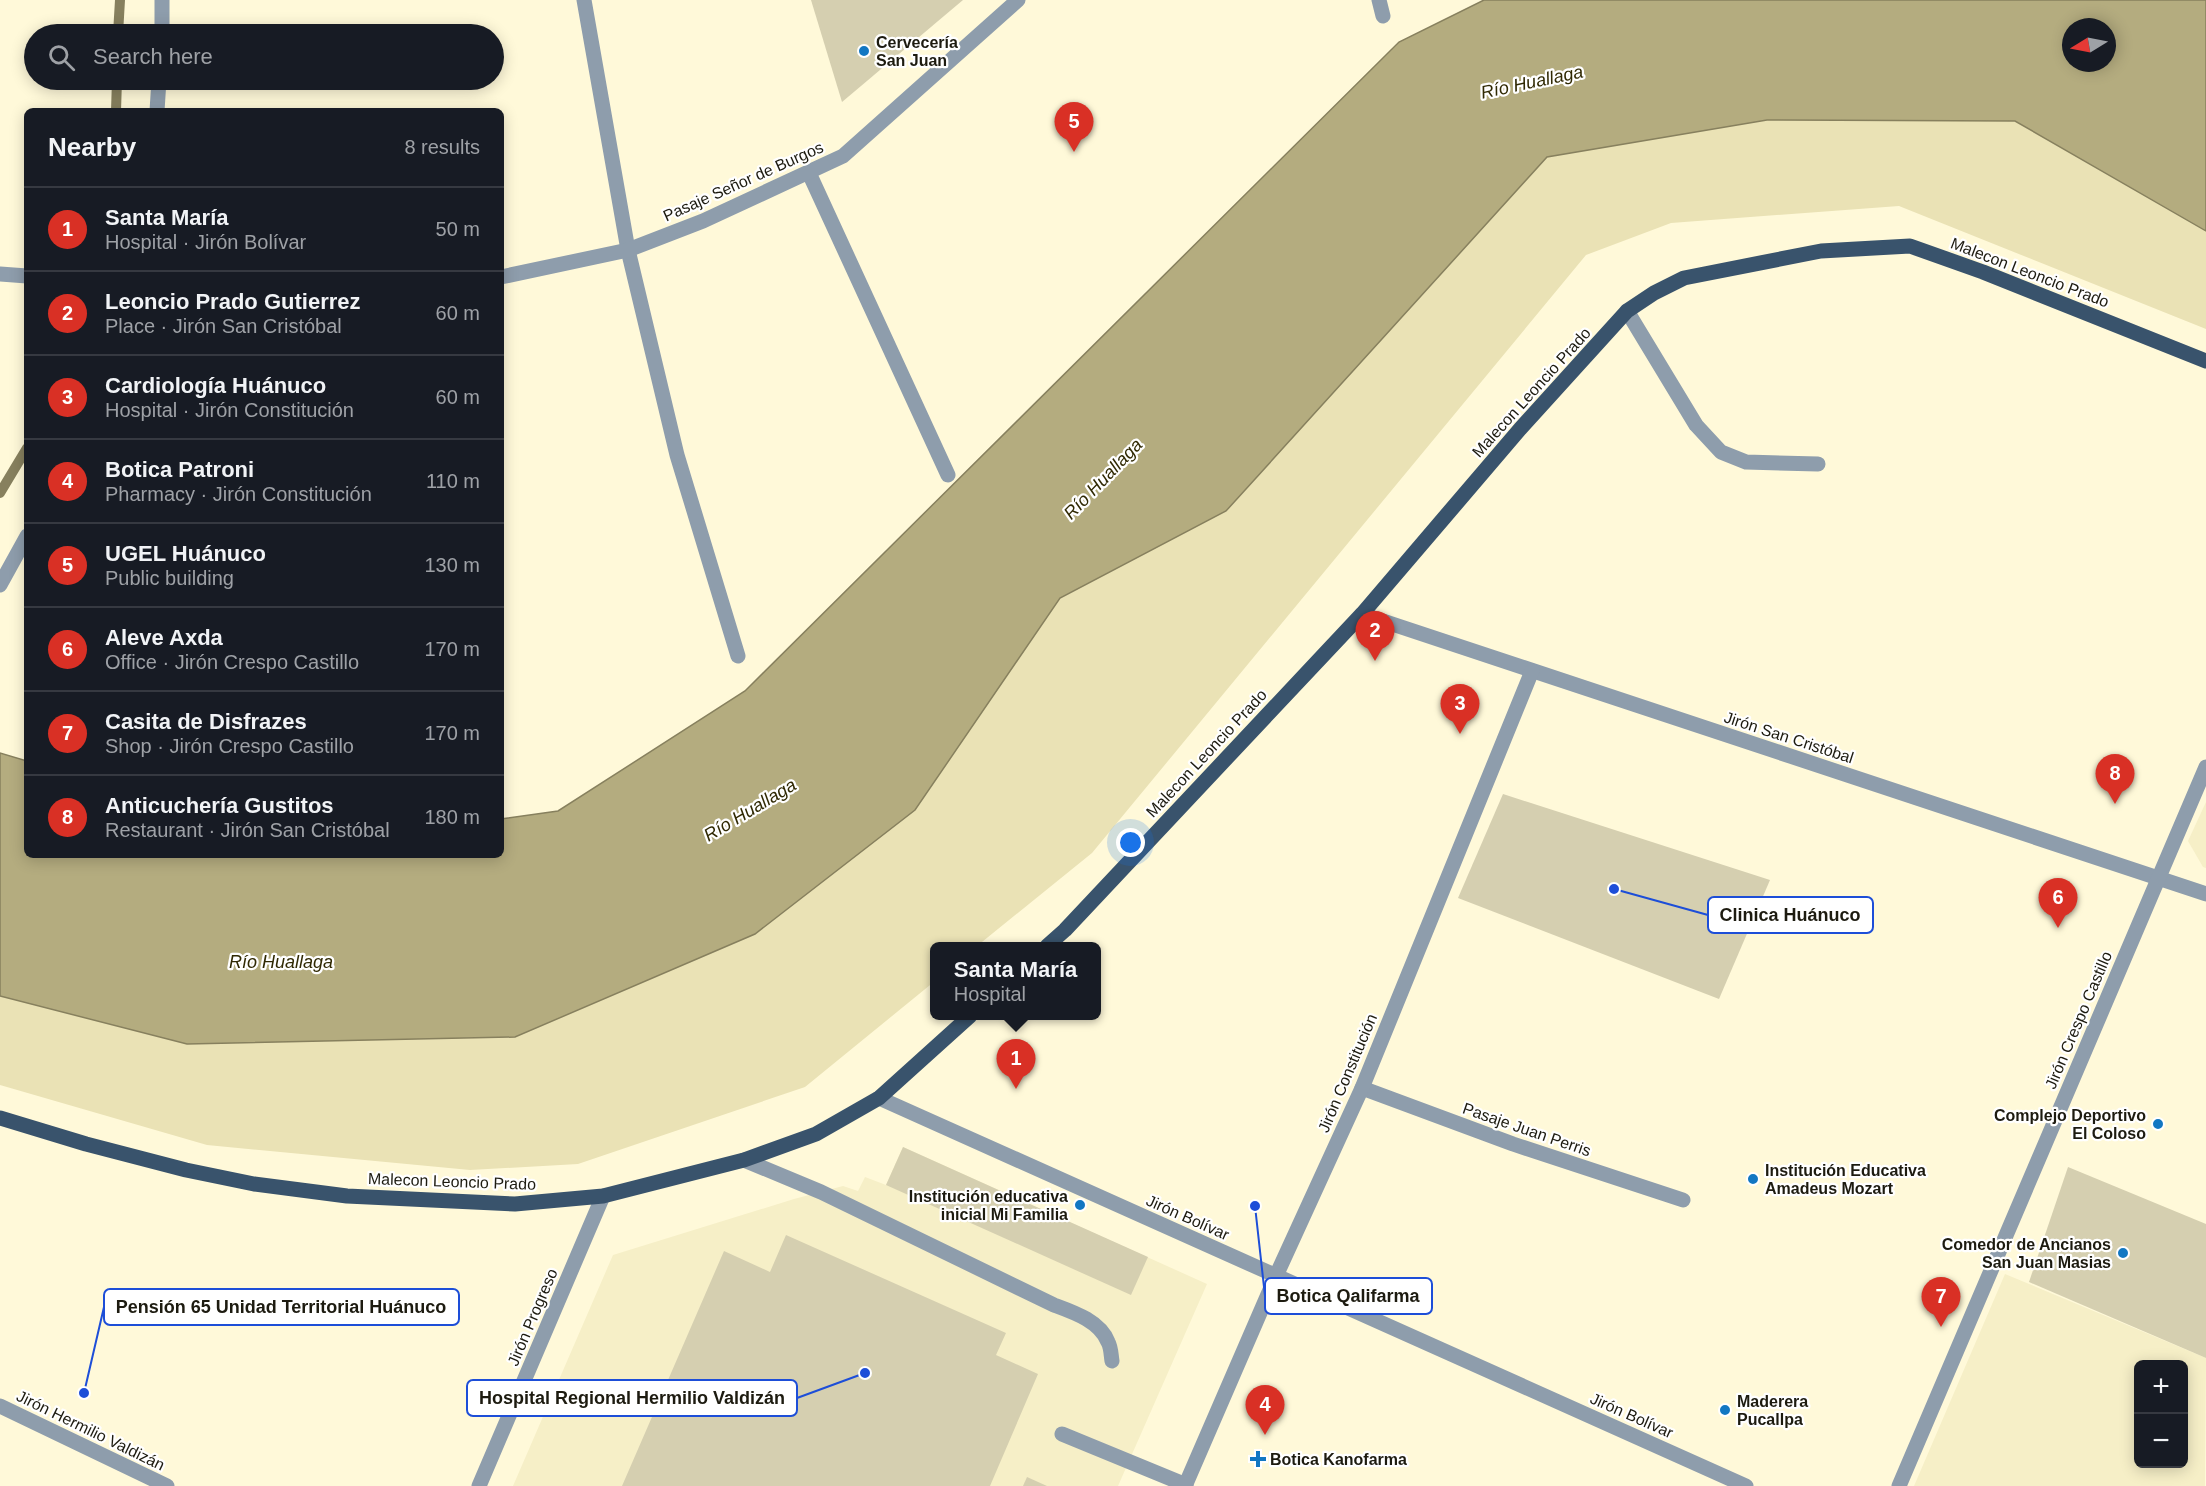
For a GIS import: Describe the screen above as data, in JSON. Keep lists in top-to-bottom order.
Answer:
{
  "streets": {
    "main road": ["Malecon Leoncio Prado"],
    "street": [
      "Pasaje Señor de Burgos",
      "Jirón San Cristóbal",
      "Jirón Crespo Castillo",
      "Jirón Constitución",
      "Pasaje Juan Perris",
      "Jirón Bolívar",
      "Jirón Progreso",
      "Jirón Hermilio Valdizán"
    ]
  },
  "crossings": [
    ["Malecon Leoncio Prado", "Jirón San Cristóbal"],
    ["Malecon Leoncio Prado", "Jirón Bolívar"],
    ["Malecon Leoncio Prado", "Jirón Progreso"],
    ["Jirón San Cristóbal", "Jirón Crespo Castillo"],
    ["Jirón San Cristóbal", "Jirón Constitución"],
    ["Jirón Constitución", "Pasaje Juan Perris"],
    ["Jirón Constitución", "Jirón Bolívar"]
  ],
  "water": ["Río Huallaga"],
  "places": {
    "other": [
      "Cervecería San Juan",
      "Clinica Huánuco",
      "Complejo Deportivo El Coloso",
      "Institución Educativa Amadeus Mozart",
      "Institución educativa inicial Mi Familia",
      "Botica Qalifarma",
      "Comedor de Ancianos San Juan Masias",
      "Hospital Regional Hermilio Valdizán",
      "Pensión 65 Unidad Territorial Huánuco",
      "Maderera Pucallpa"
    ],
    "health": ["Botica Kanofarma"]
  },
  "north": "left",
  "page": {
    "search": "Search here",
    "pins": [
      "5",
      "2",
      "3",
      "8",
      "6",
      "1",
      "7",
      "4"
    ],
    "heading": ["Nearby", "8 results"],
    "list": [
      {
        "mark": "1",
        "name": "Santa María",
        "note": "Hospital · Jirón Bolívar",
        "value": "50 m"
      },
      {
        "mark": "2",
        "name": "Leoncio Prado Gutierrez",
        "note": "Place · Jirón San Cristóbal",
        "value": "60 m"
      },
      {
        "mark": "3",
        "name": "Cardiología Huánuco",
        "note": "Hospital · Jirón Constitución",
        "value": "60 m"
      },
      {
        "mark": "4",
        "name": "Botica Patroni",
        "note": "Pharmacy · Jirón Constitución",
        "value": "110 m"
      },
      {
        "mark": "5",
        "name": "UGEL Huánuco",
        "note": "Public building",
        "value": "130 m"
      },
      {
        "mark": "6",
        "name": "Aleve Axda",
        "note": "Office · Jirón Crespo Castillo",
        "value": "170 m"
      },
      {
        "mark": "7",
        "name": "Casita de Disfrazes",
        "note": "Shop · Jirón Crespo Castillo",
        "value": "170 m"
      },
      {
        "mark": "8",
        "name": "Anticuchería Gustitos",
        "note": "Restaurant · Jirón San Cristóbal",
        "value": "180 m"
      }
    ],
    "popup": ["Santa María", "Hospital"],
    "map_buttons": ["+", "−"]
  }
}
